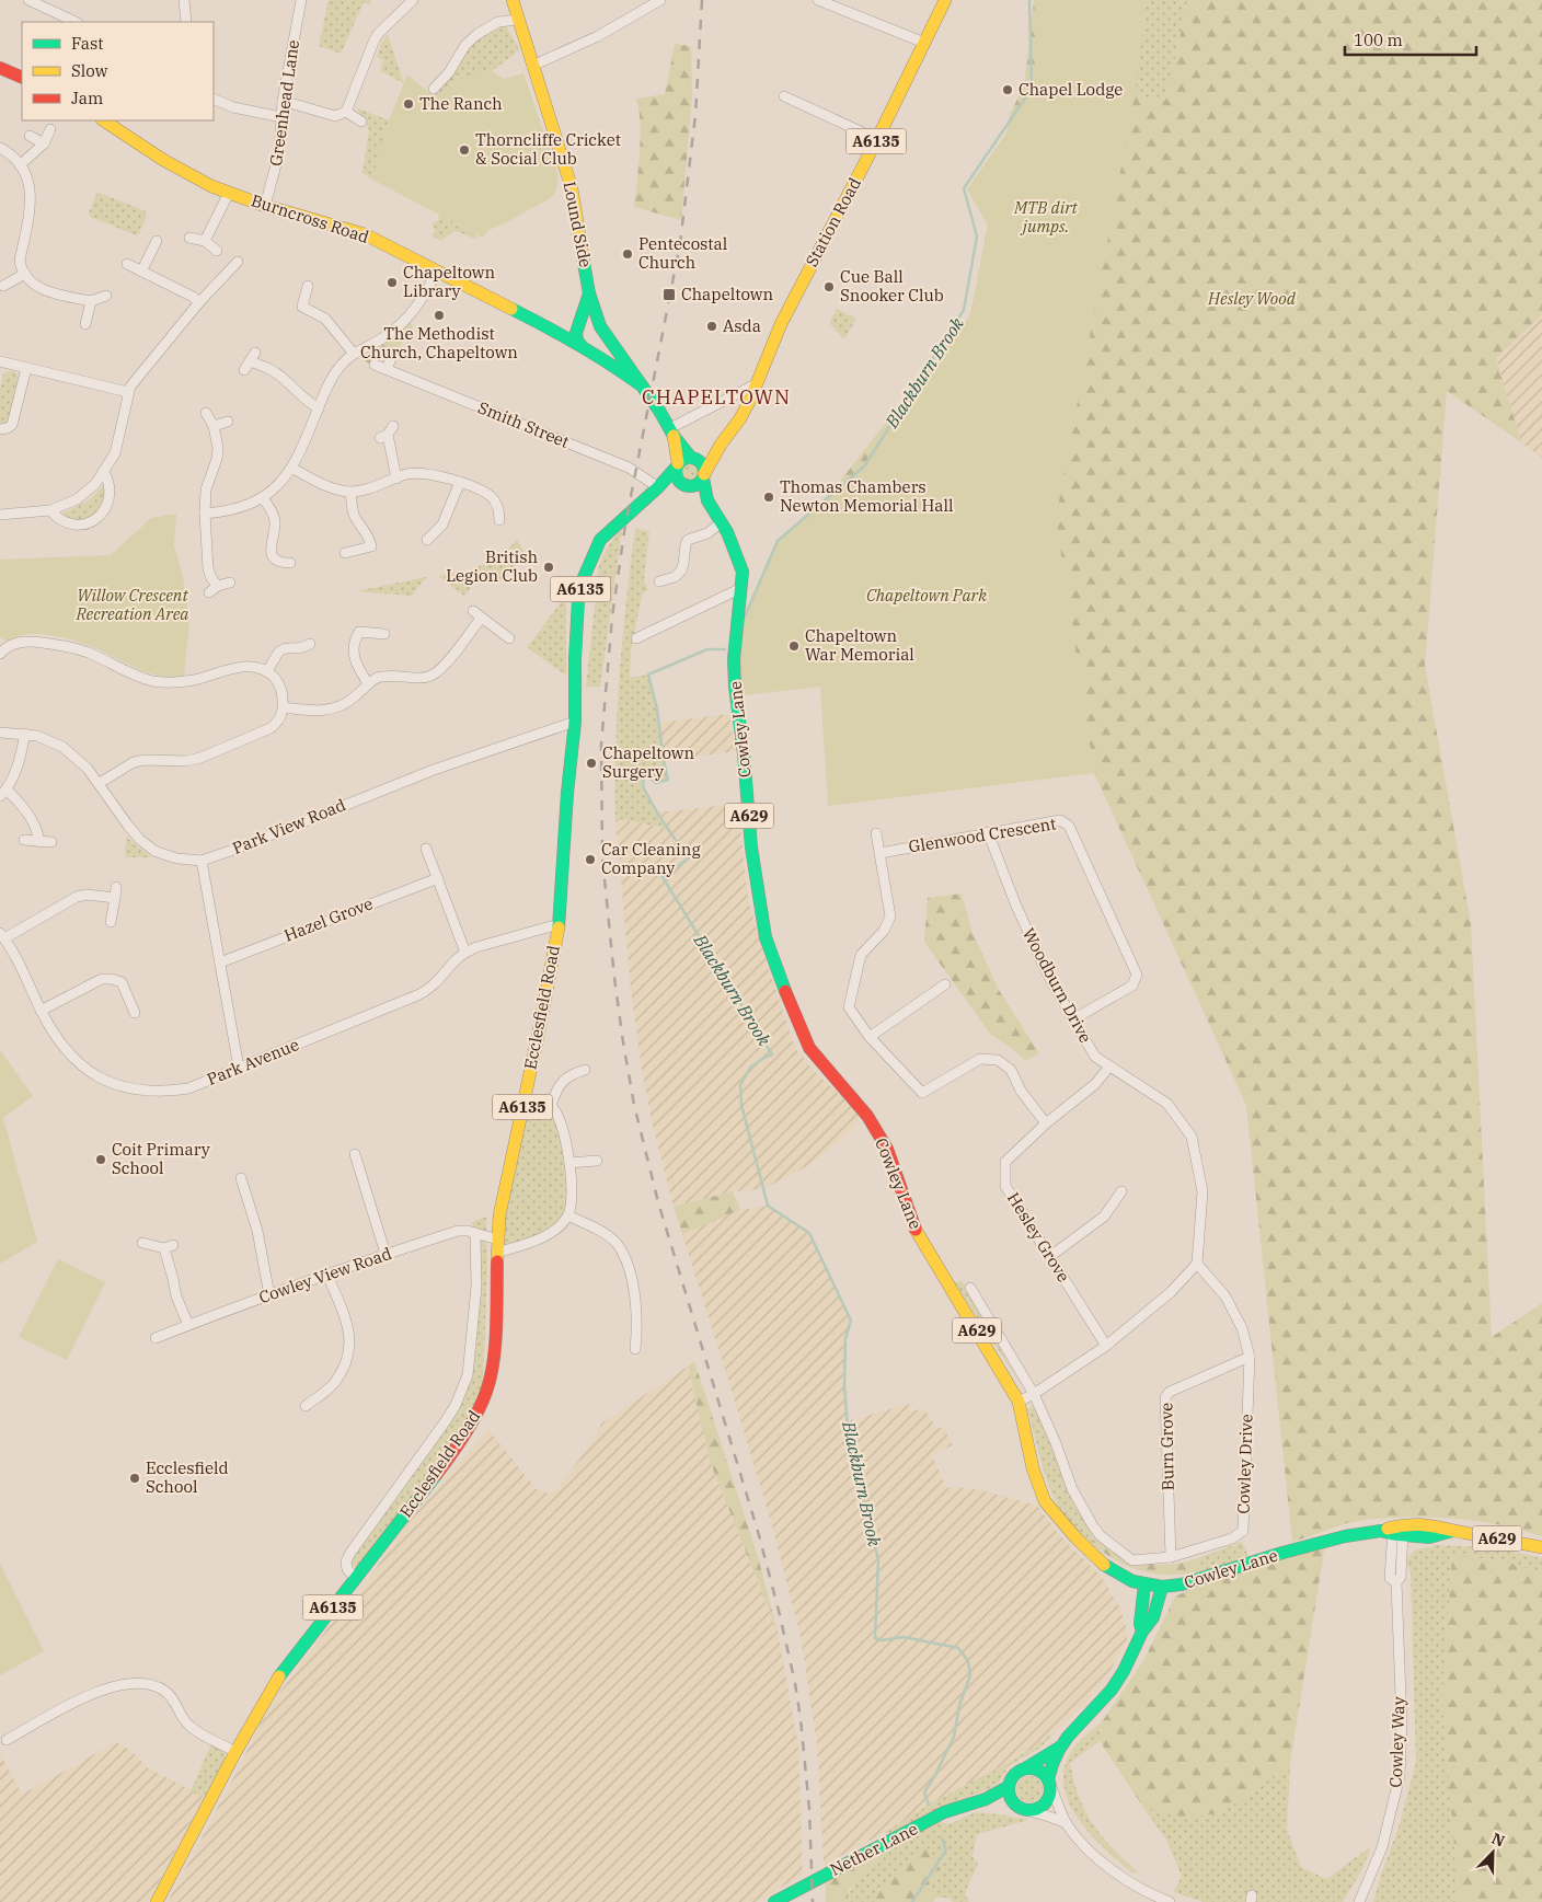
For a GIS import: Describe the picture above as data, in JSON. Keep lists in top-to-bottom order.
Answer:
{
  "streets": {
    "main road": [
      "A6135",
      "Burncross Road",
      "Station Road",
      "Lound Side",
      "Cowley Lane",
      "A629",
      "Ecclesfield Road",
      "Nether Lane"
    ],
    "street": [
      "Greenhead Lane",
      "Smith Street",
      "Park View Road",
      "Glenwood Crescent",
      "Hazel Grove",
      "Woodburn Drive",
      "Park Avenue",
      "Hesley Grove",
      "Cowley View Road",
      "Burn Grove",
      "Cowley Drive",
      "Cowley Way"
    ]
  },
  "crossings": [
    ["Greenhead Lane", "Burncross Road"],
    ["A6135", "Station Road"],
    ["A6135", "Lound Side"],
    ["A6135", "Cowley Lane"],
    ["A6135", "Ecclesfield Road"],
    ["Burncross Road", "Lound Side"],
    ["Station Road", "Lound Side"],
    ["Station Road", "Cowley Lane"],
    ["Station Road", "Ecclesfield Road"],
    ["Lound Side", "Cowley Lane"],
    ["Lound Side", "Ecclesfield Road"],
    ["Smith Street", "Ecclesfield Road"],
    ["Cowley Lane", "Ecclesfield Road"],
    ["Cowley Lane", "Cowley Way"],
    ["Park View Road", "Ecclesfield Road"],
    ["Glenwood Crescent", "Woodburn Drive"],
    ["Woodburn Drive", "Hesley Grove"],
    ["Woodburn Drive", "Cowley Drive"],
    ["Ecclesfield Road", "Park Avenue"],
    ["Ecclesfield Road", "Cowley View Road"],
    ["Burn Grove", "Cowley Drive"]
  ],
  "districts": ["CHAPELTOWN"],
  "water": ["Blackburn Brook"],
  "parks": [
    "MTB dirt jumps.",
    "Hesley Wood",
    "Willow Crescent Recreation Area",
    "Chapeltown Park"
  ],
  "places": {
    "other": [
      "Chapel Lodge",
      "The Ranch",
      "Thorncliffe Cricket & Social Club",
      "Pentecostal Church",
      "Chapeltown Library",
      "Cue Ball Snooker Club",
      "The Methodist Church, Chapeltown",
      "Asda",
      "Thomas Chambers Newton Memorial Hall",
      "British Legion Club",
      "Chapeltown War Memorial",
      "Chapeltown Surgery",
      "Car Cleaning Company",
      "Coit Primary School",
      "Ecclesfield School"
    ],
    "transit": ["Chapeltown"]
  },
  "legend": ["Fast", "Slow", "Jam"],
  "scale_bar": "100 m",
  "north": "top right"
}
